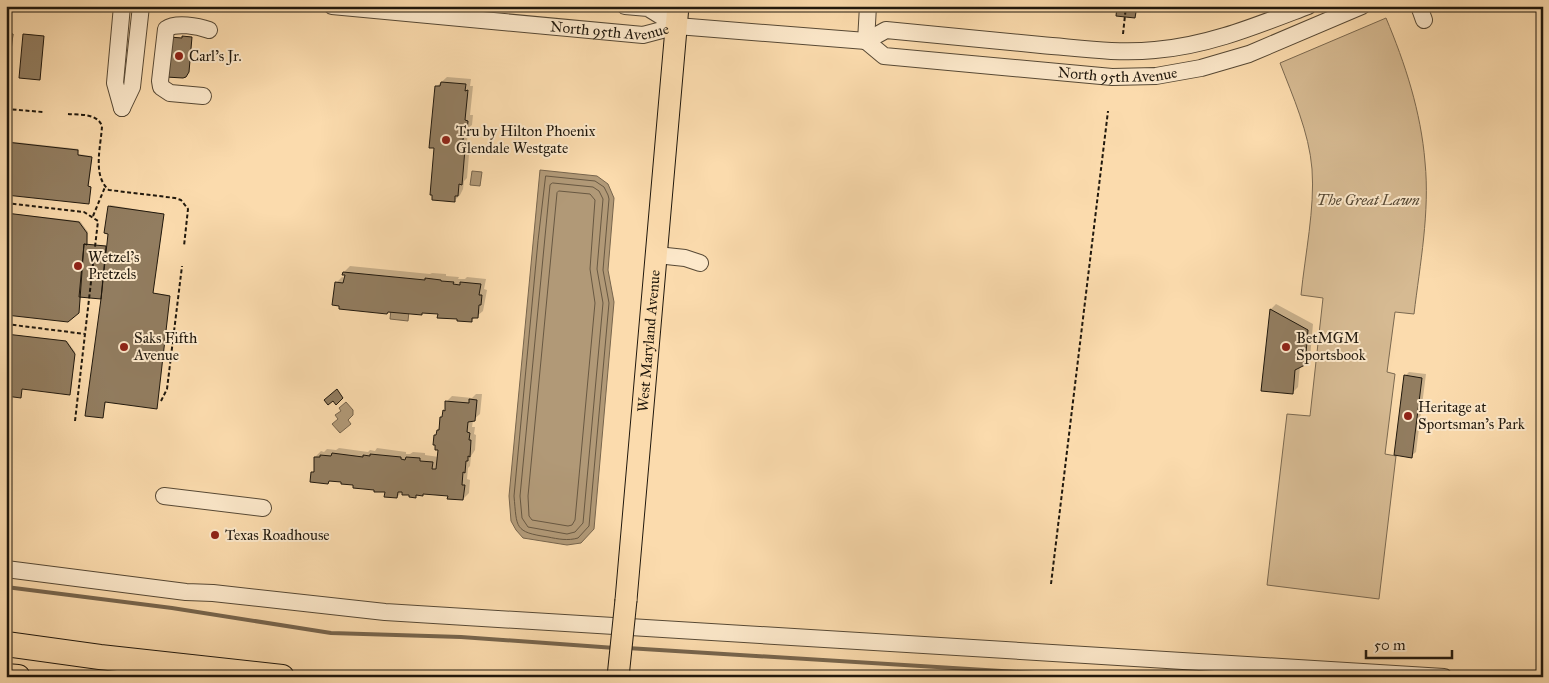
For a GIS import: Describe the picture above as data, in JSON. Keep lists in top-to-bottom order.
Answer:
{
  "streets": {
    "main road": ["West Maryland Avenue"],
    "street": ["North 95th Avenue"]
  },
  "crossings": [
    ["North 95th Avenue", "West Maryland Avenue"]
  ],
  "parks": ["The Great Lawn"],
  "places": [
    "Carl's Jr.",
    "Tru by Hilton Phoenix Glendale Westgate",
    "Wetzel's Pretzels",
    "Saks Fifth Avenue",
    "BetMGM Sportsbook",
    "Heritage at Sportsman's Park",
    "Texas Roadhouse"
  ],
  "scale_bar": "50 m"
}
